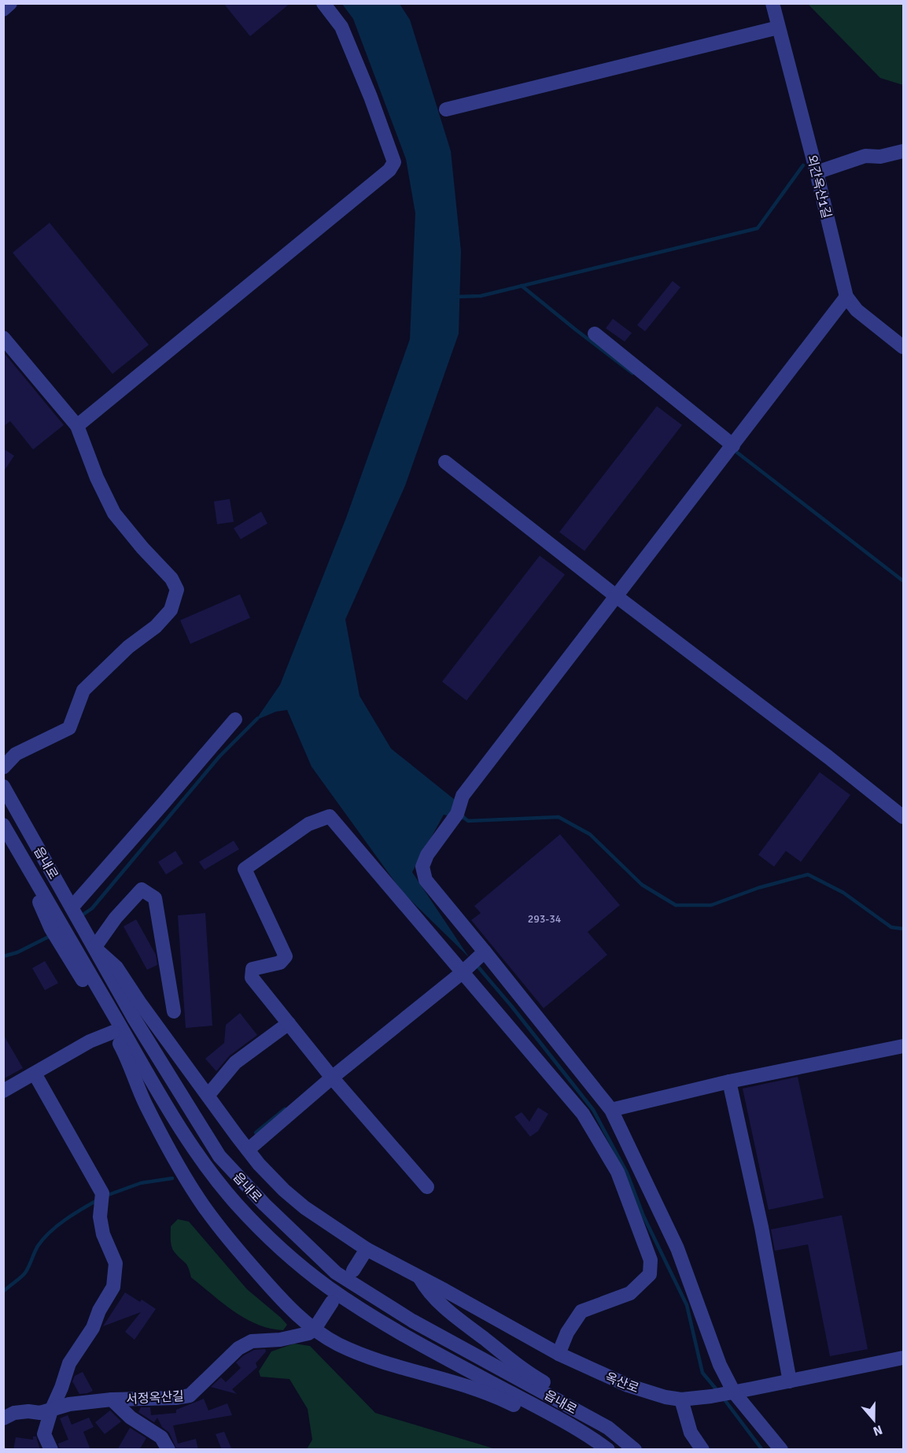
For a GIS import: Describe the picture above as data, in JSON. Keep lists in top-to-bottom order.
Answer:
{
  "streets": {
    "street": [
      "외간옥산1길",
      "읍내로",
      "옥산로",
      "서정옥산길"
    ]
  },
  "crossings": [
    ["읍내로", "옥산로"]
  ],
  "house_numbers": ["293-34"],
  "north": "bottom"
}
